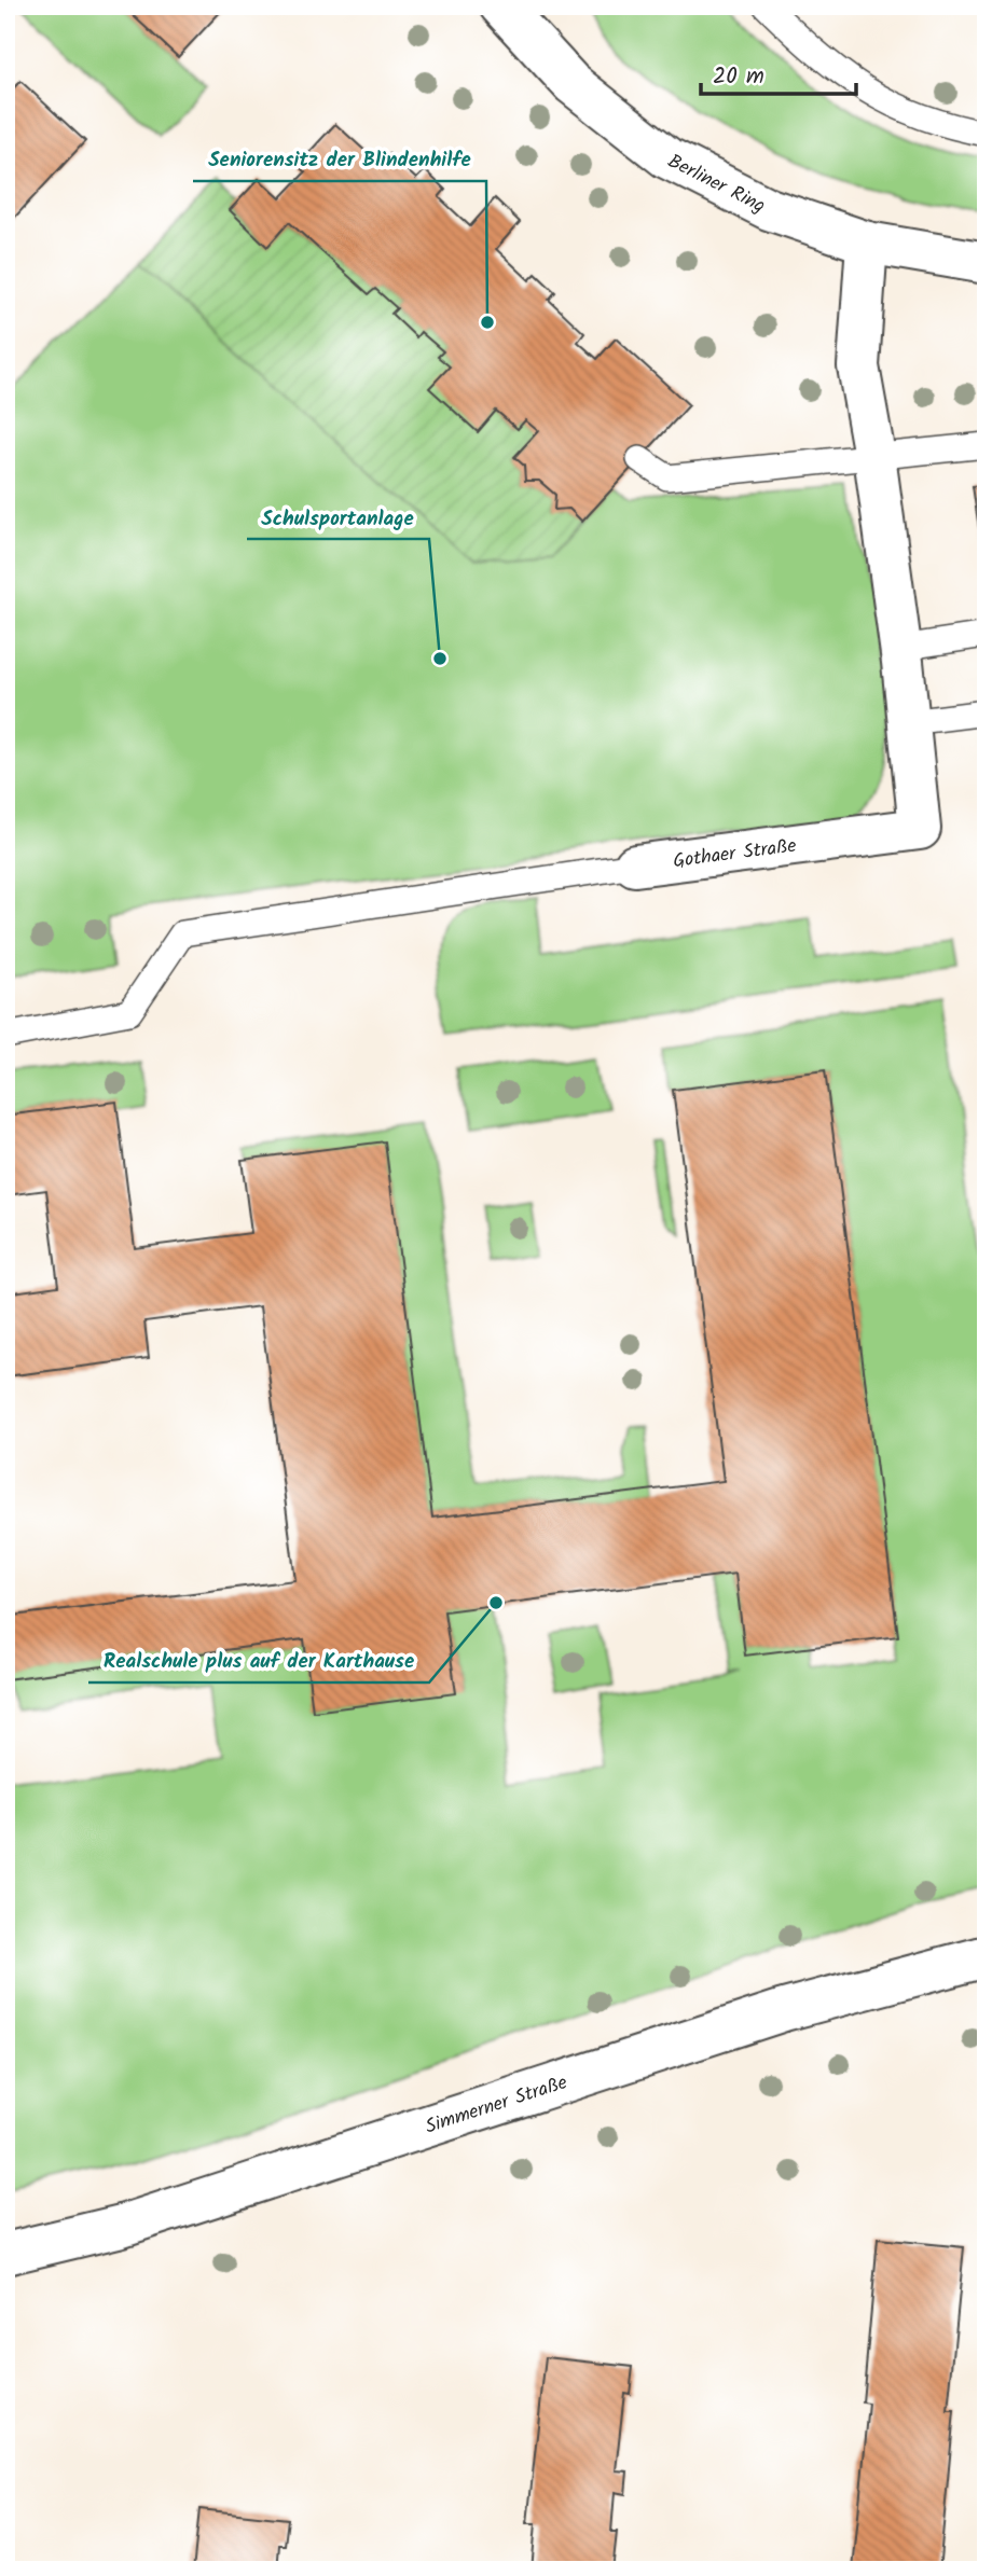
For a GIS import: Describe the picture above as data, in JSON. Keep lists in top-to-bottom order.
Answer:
{
  "streets": {
    "street": ["Berliner Ring", "Gothaer Straße", "Simmerner Straße"]
  },
  "crossings": [
    ["Berliner Ring", "Gothaer Straße"]
  ],
  "places": ["Seniorensitz der Blindenhilfe", "Schulsportanlage", "Realschule plus auf der Karthause"],
  "scale_bar": "20 m"
}
